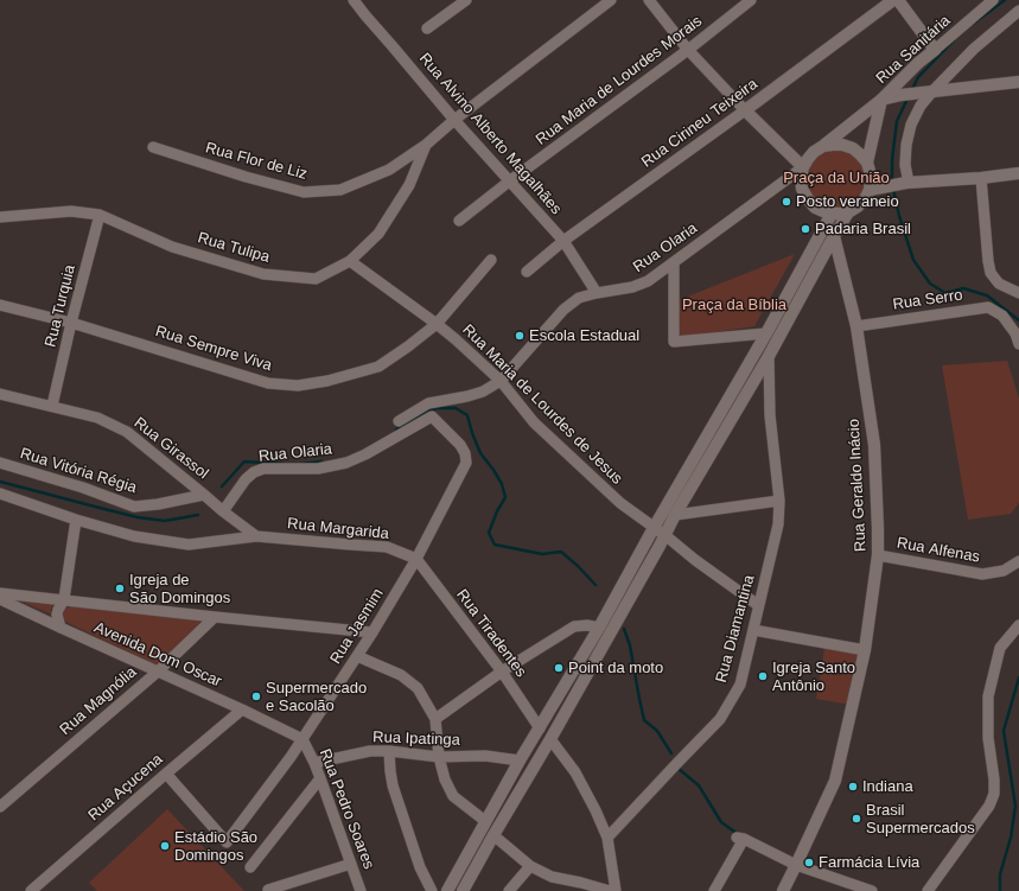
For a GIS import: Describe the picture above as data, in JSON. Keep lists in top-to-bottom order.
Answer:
{
  "streets": {
    "street": [
      "Rua Sanitária",
      "Rua Maria de Lourdes Morais",
      "Rua Cirineu Teixeira",
      "Rua Alvino Alberto Magalhães",
      "Rua Flor de Liz",
      "Rua Tulipa",
      "Rua Olaria",
      "Rua Serro",
      "Rua Turquia",
      "Rua Sempre Viva",
      "Rua Maria de Lourdes de Jesus",
      "Rua Girassol",
      "Rua Vitória Régia",
      "Rua Geraldo Inácio",
      "Rua Margarida",
      "Rua Alfenas",
      "Rua Jasmim",
      "Rua Diamantina",
      "Rua Tiradentes",
      "Avenida Dom Oscar",
      "Rua Magnólia",
      "Rua Ipatinga",
      "Rua Açucena",
      "Rua Pedro Soares"
    ]
  },
  "crossings": [
    ["Rua Sanitária", "Rua Olaria"],
    ["Rua Maria de Lourdes Morais", "Rua Alvino Alberto Magalhães"],
    ["Rua Cirineu Teixeira", "Rua Alvino Alberto Magalhães"],
    ["Rua Alvino Alberto Magalhães", "Rua Flor de Liz"],
    ["Rua Alvino Alberto Magalhães", "Rua Olaria"],
    ["Rua Flor de Liz", "Rua Tulipa"],
    ["Rua Tulipa", "Rua Turquia"],
    ["Rua Tulipa", "Rua Maria de Lourdes de Jesus"],
    ["Rua Olaria", "Rua Maria de Lourdes de Jesus"],
    ["Rua Olaria", "Rua Girassol"],
    ["Rua Olaria", "Rua Jasmim"],
    ["Rua Serro", "Rua Geraldo Inácio"],
    ["Rua Turquia", "Rua Sempre Viva"],
    ["Rua Turquia", "Rua Girassol"],
    ["Rua Sempre Viva", "Rua Maria de Lourdes de Jesus"],
    ["Rua Maria de Lourdes de Jesus", "Rua Diamantina"],
    ["Rua Girassol", "Rua Vitória Régia"],
    ["Rua Girassol", "Rua Margarida"],
    ["Rua Geraldo Inácio", "Rua Alfenas"],
    ["Rua Margarida", "Rua Jasmim"],
    ["Rua Margarida", "Rua Tiradentes"],
    ["Rua Jasmim", "Rua Tiradentes"],
    ["Rua Jasmim", "Avenida Dom Oscar"],
    ["Rua Jasmim", "Rua Açucena"],
    ["Rua Jasmim", "Rua Pedro Soares"],
    ["Avenida Dom Oscar", "Rua Magnólia"],
    ["Avenida Dom Oscar", "Rua Açucena"],
    ["Avenida Dom Oscar", "Rua Pedro Soares"],
    ["Rua Ipatinga", "Rua Pedro Soares"]
  ],
  "parks": ["Praça da União", "Praça da Bíblia"],
  "places": [
    "Posto veraneio",
    "Padaria Brasil",
    "Escola Estadual",
    "Igreja de São Domingos",
    "Point da moto",
    "Igreja Santo Antônio",
    "Supermercado e Sacolão",
    "Indiana",
    "Brasil Supermercados",
    "Estádio São Domingos",
    "Farmácia Lívia"
  ]
}
